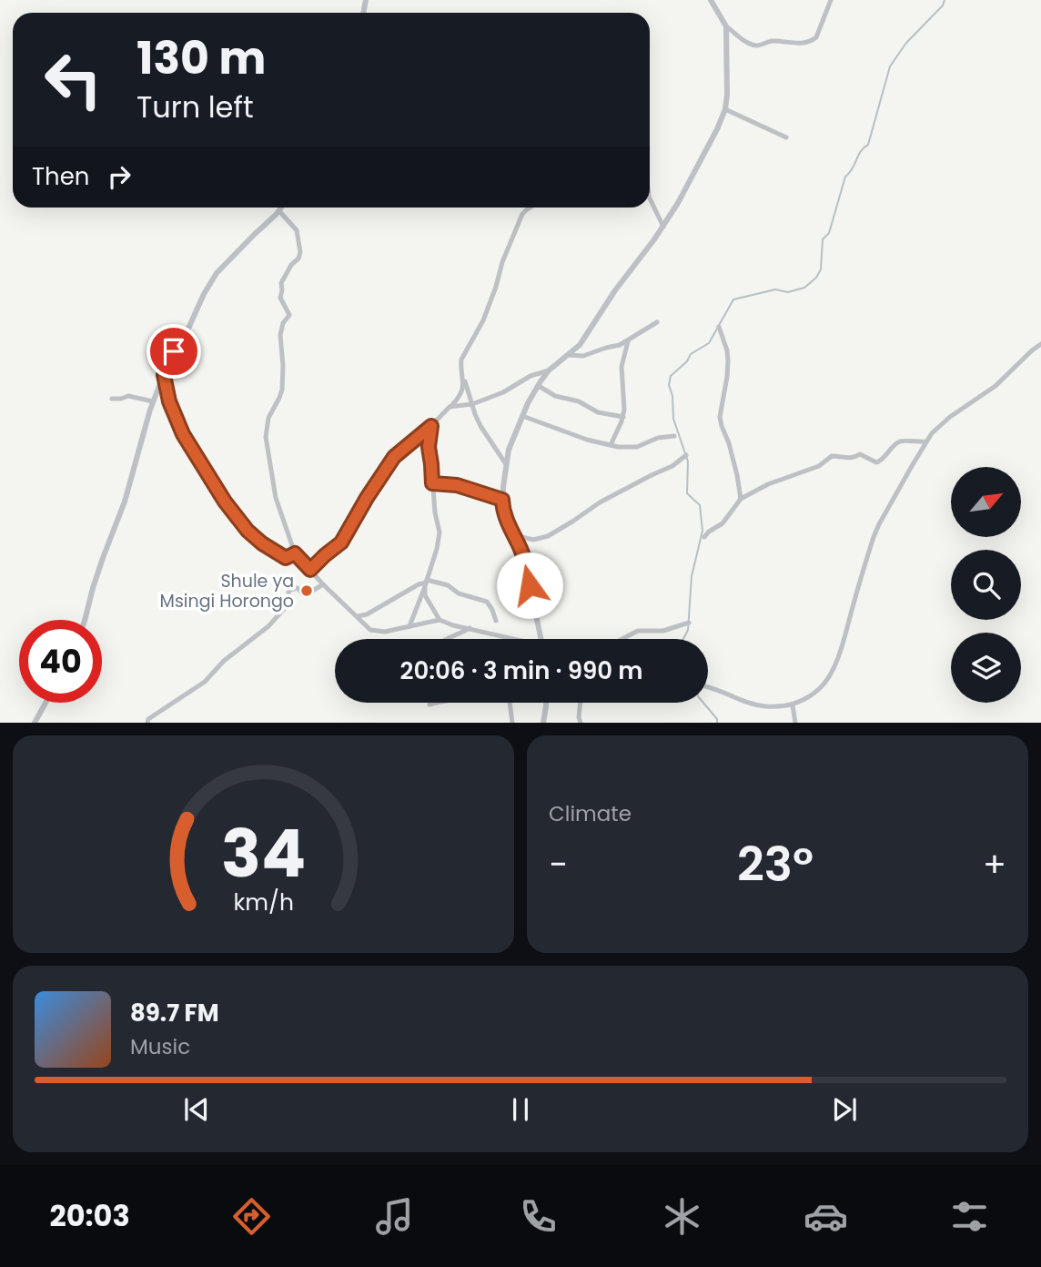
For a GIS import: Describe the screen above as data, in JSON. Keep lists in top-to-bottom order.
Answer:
{
  "places": ["Shule ya Msingi Horongo"],
  "north": "top right",
  "page": {
    "turn": ["130 m", "Turn left"],
    "then": "Then",
    "limit": "40",
    "trip": "20:06 · 3 min · 990 m",
    "tile": "Climate",
    "heat": ["−", "23°", "+"],
    "song": ["89.7 FM", "Music"],
    "tabs": "20:03",
    "gauge": ["34", "km/h"]
  }
}
